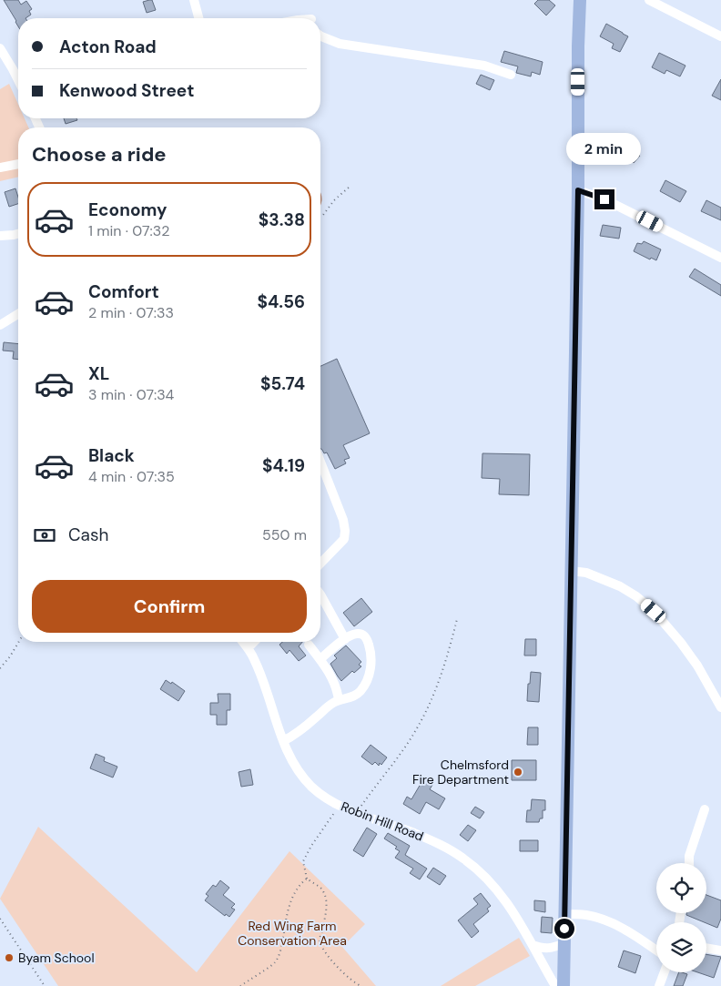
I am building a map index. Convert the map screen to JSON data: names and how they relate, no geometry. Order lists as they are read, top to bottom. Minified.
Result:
{"streets":{"street":["Robin Hill Road"]},"parks":["Red Wing Farm Conservation Area"],"places":["Chelmsford Fire Department","Byam School"],"page":{"banner":["Acton Road","Kenwood Street"],"heading":"Choose a ride","bubble":"2 min","list":[{"name":"Economy","note":"1 min · 07:32","value":"$3.38"},{"name":"Comfort","note":"2 min · 07:33","value":"$4.56"},{"name":"XL","note":"3 min · 07:34","value":"$5.74"},{"name":"Black","note":"4 min · 07:35","value":"$4.19"}],"pay":["Cash","550 m"],"buttons":"Confirm"}}
